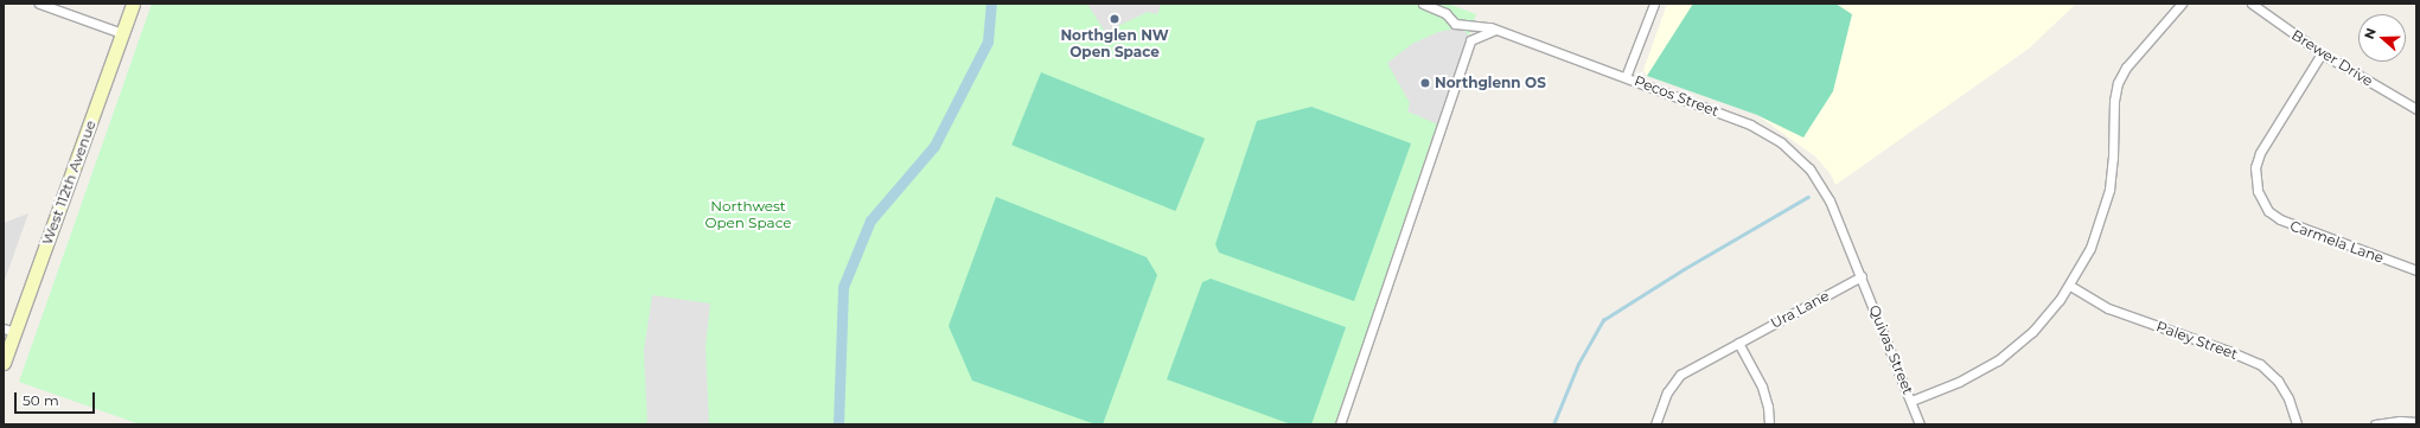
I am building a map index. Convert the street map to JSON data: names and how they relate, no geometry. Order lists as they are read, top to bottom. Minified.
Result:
{"streets":{"main road":["West 112th Avenue"],"street":["Brewer Drive","Pecos Street","Carmela Lane","Ura Lane","Paley Street","Quivas Street"]},"crossings":[["Brewer Drive","Carmela Lane"],["Pecos Street","Ura Lane"],["Pecos Street","Quivas Street"],["Ura Lane","Quivas Street"]],"parks":["Northwest Open Space"],"places":["Northglen NW Open Space","Northglenn OS"],"scale_bar":"50 m","north":"left"}
